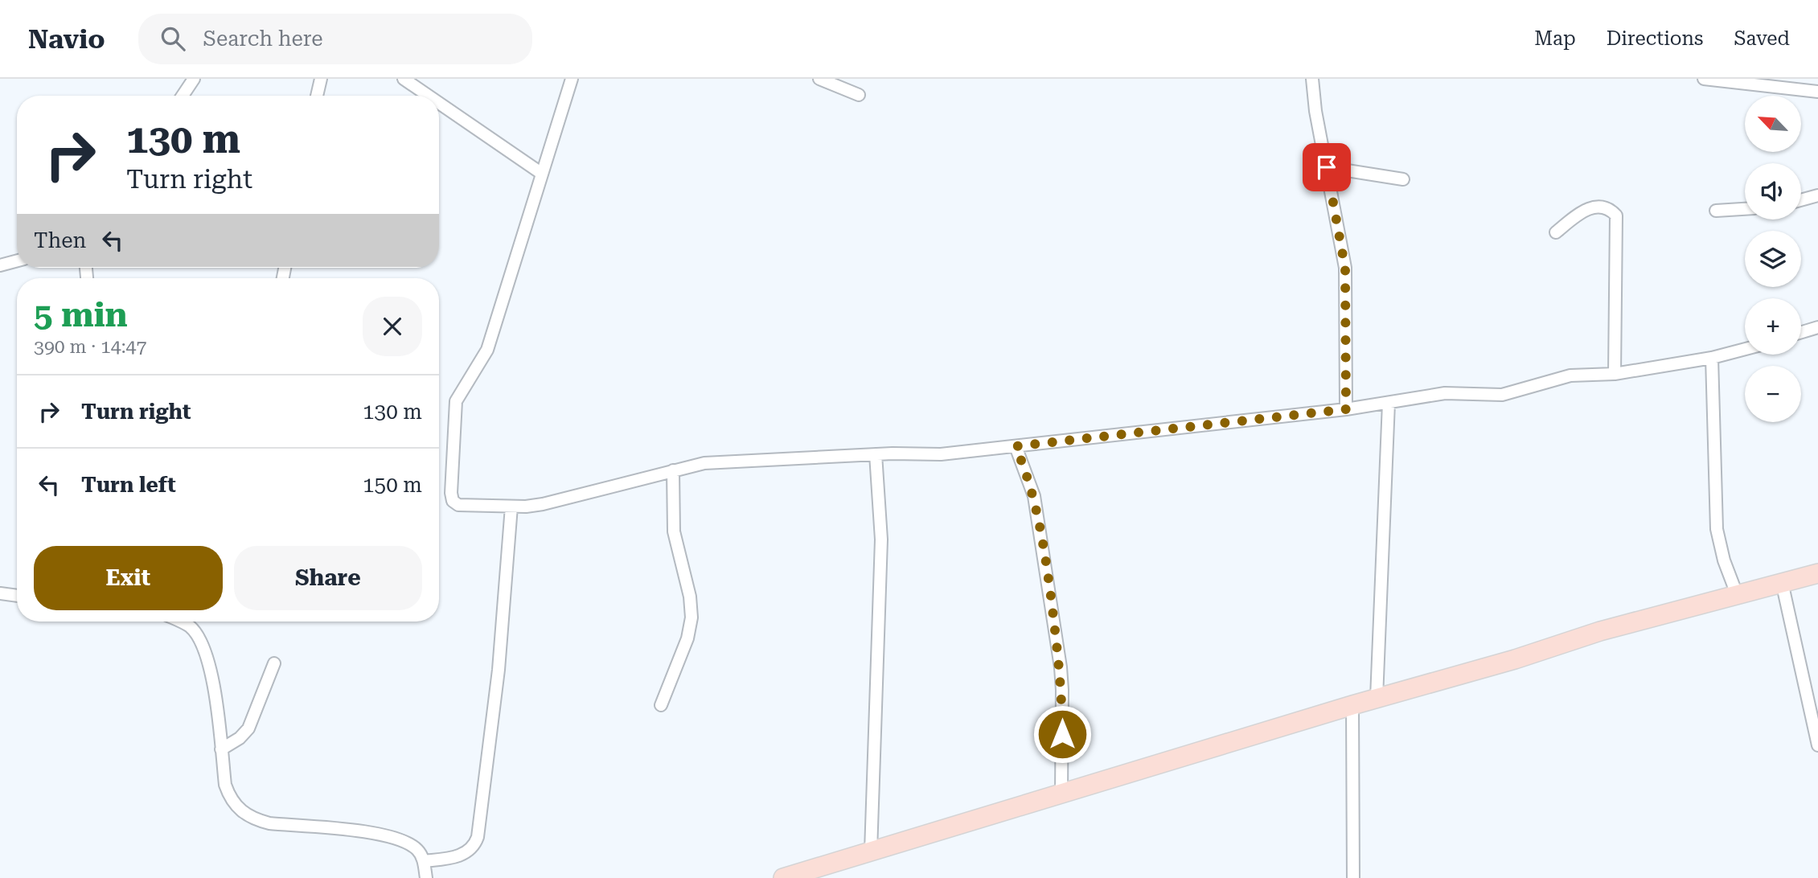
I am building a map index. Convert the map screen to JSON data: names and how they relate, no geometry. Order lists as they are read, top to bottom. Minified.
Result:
{"north":"top left","page":{"header":"Navio","search":"Search here","nav":["Map","Directions","Saved"],"map_buttons":["+","−"],"turn":["130 m","Turn right"],"then":"Then","heading":["5 min","390 m · 14:47"],"list":[{"name":"Turn right","value":"130 m"},{"name":"Turn left","value":"150 m"}],"buttons":["Exit","Share"]}}
